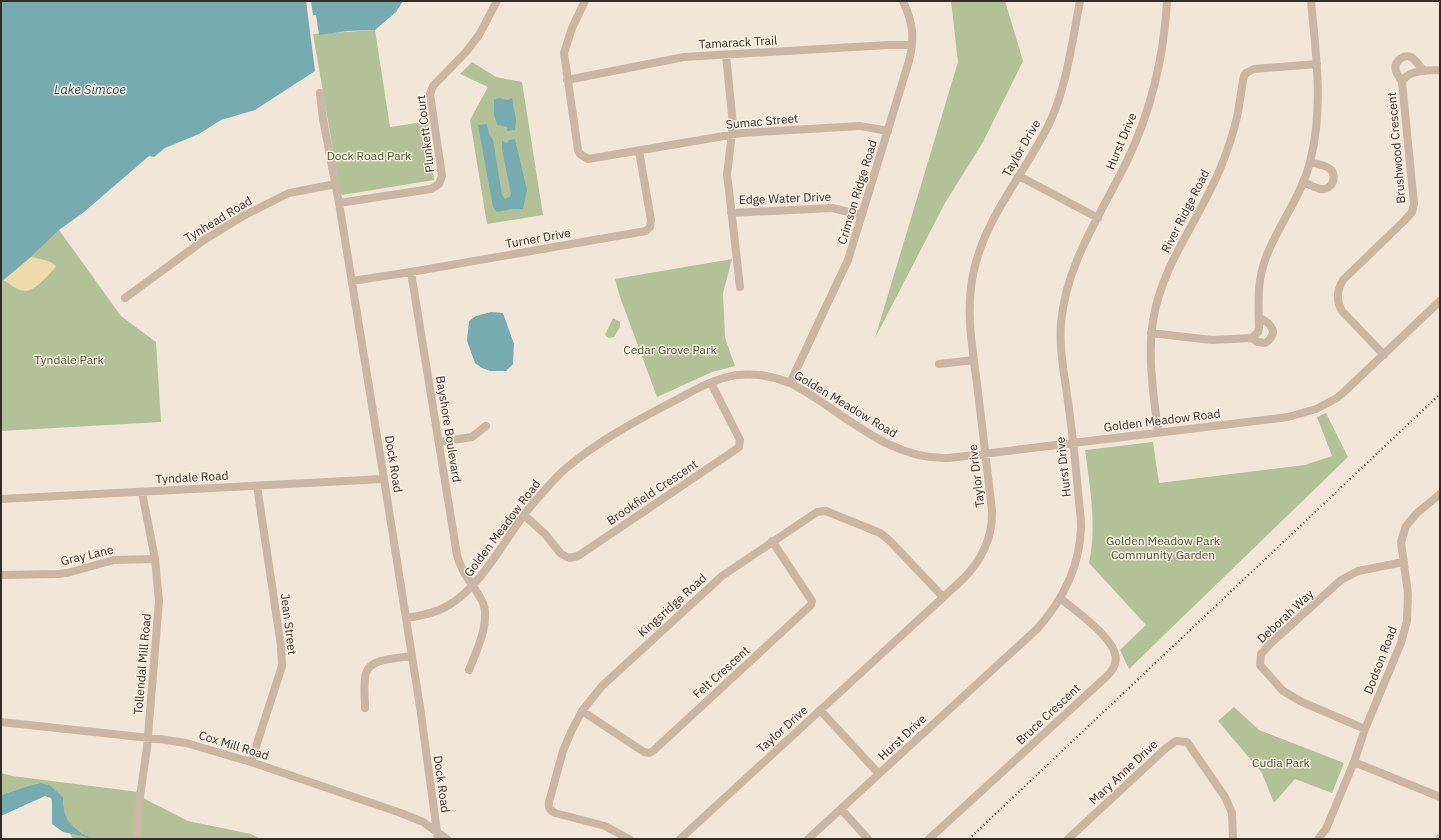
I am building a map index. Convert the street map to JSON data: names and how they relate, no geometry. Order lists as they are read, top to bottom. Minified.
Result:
{"streets":{"street":["Tamarack Trail","Sumac Street","Plunkett Court","Hurst Drive","Taylor Drive","Brushwood Crescent","Crimson Ridge Road","Edge Water Drive","River Ridge Road","Tynhead Road","Turner Drive","Golden Meadow Road","Bayshore Boulevard","Dock Road","Tyndale Road","Brookfield Crescent","Gray Lane","Kingsridge Road","Deborah Way","Jean Street","Dodson Road","Tollendal Mill Road","Felt Crescent","Bruce Crescent","Cox Mill Road","Mary Anne Drive"]},"crossings":[["Tamarack Trail","Sumac Street"],["Tamarack Trail","Crimson Ridge Road"],["Sumac Street","Crimson Ridge Road"],["Sumac Street","Turner Drive"],["Plunkett Court","Dock Road"],["Hurst Drive","Golden Meadow Road"],["Hurst Drive","Bruce Crescent"],["Taylor Drive","Golden Meadow Road"],["Taylor Drive","Kingsridge Road"],["Brushwood Crescent","Golden Meadow Road"],["Crimson Ridge Road","Edge Water Drive"],["Crimson Ridge Road","Golden Meadow Road"],["River Ridge Road","Golden Meadow Road"],["Tynhead Road","Dock Road"],["Turner Drive","Bayshore Boulevard"],["Turner Drive","Dock Road"],["Golden Meadow Road","Bayshore Boulevard"],["Golden Meadow Road","Dock Road"],["Golden Meadow Road","Brookfield Crescent"],["Dock Road","Tyndale Road"],["Dock Road","Cox Mill Road"],["Tyndale Road","Jean Street"],["Tyndale Road","Tollendal Mill Road"],["Gray Lane","Tollendal Mill Road"],["Kingsridge Road","Felt Crescent"],["Deborah Way","Dodson Road"],["Jean Street","Cox Mill Road"],["Tollendal Mill Road","Cox Mill Road"]],"water":["Lake Simcoe"],"parks":["Dock Road Park","Cedar Grove Park","Tyndale Park","Golden Meadow Park Community Garden","Cudia Park"]}
